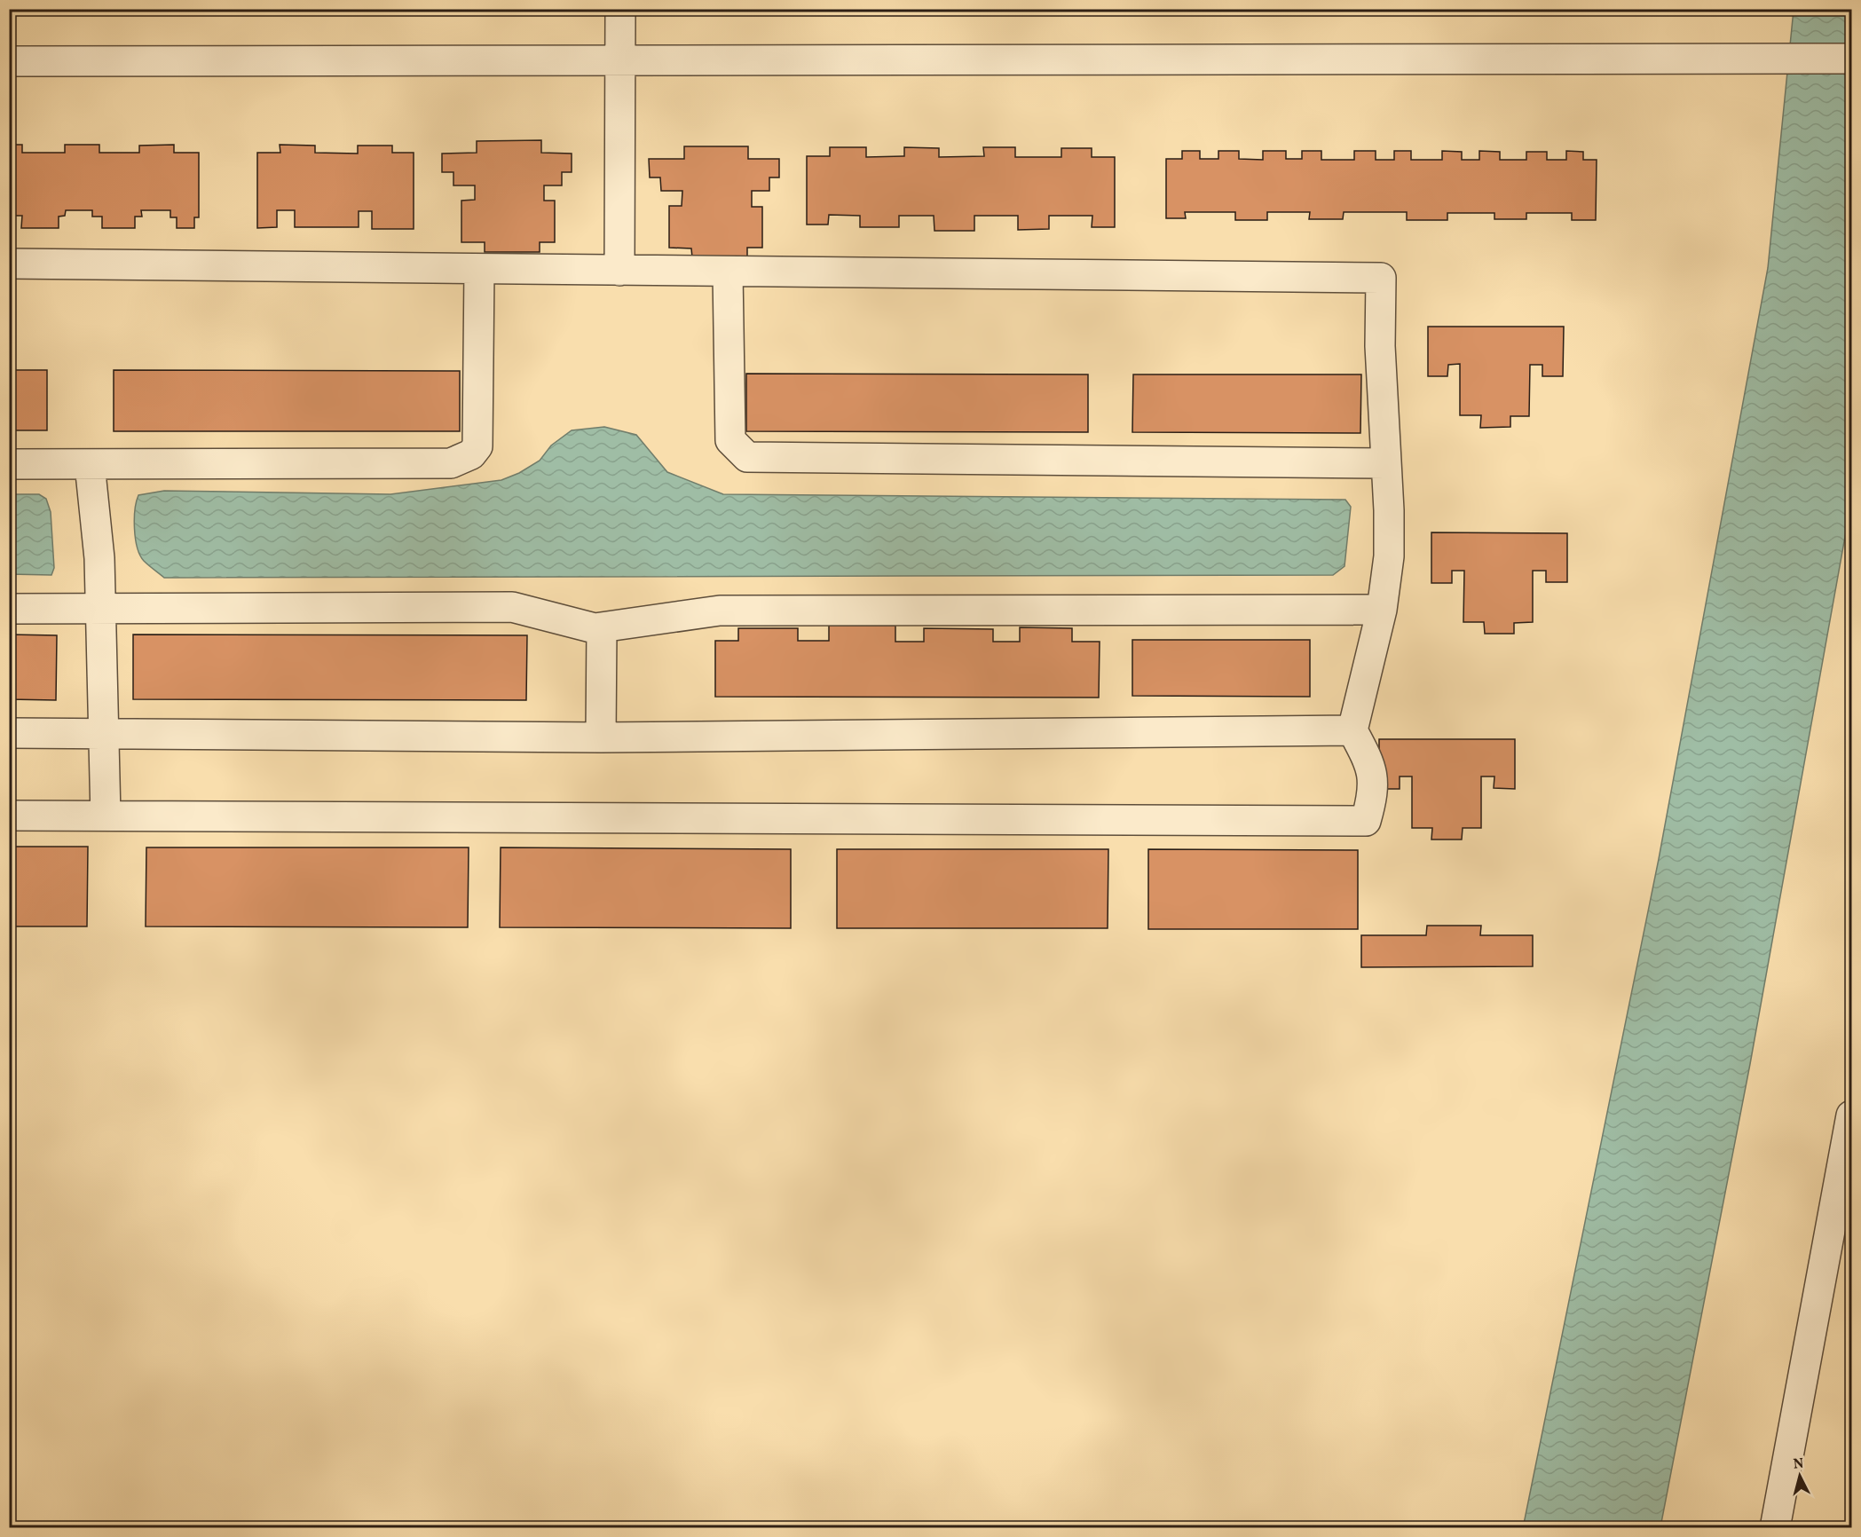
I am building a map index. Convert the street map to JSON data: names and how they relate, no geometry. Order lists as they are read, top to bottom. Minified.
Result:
{"north":"top"}
